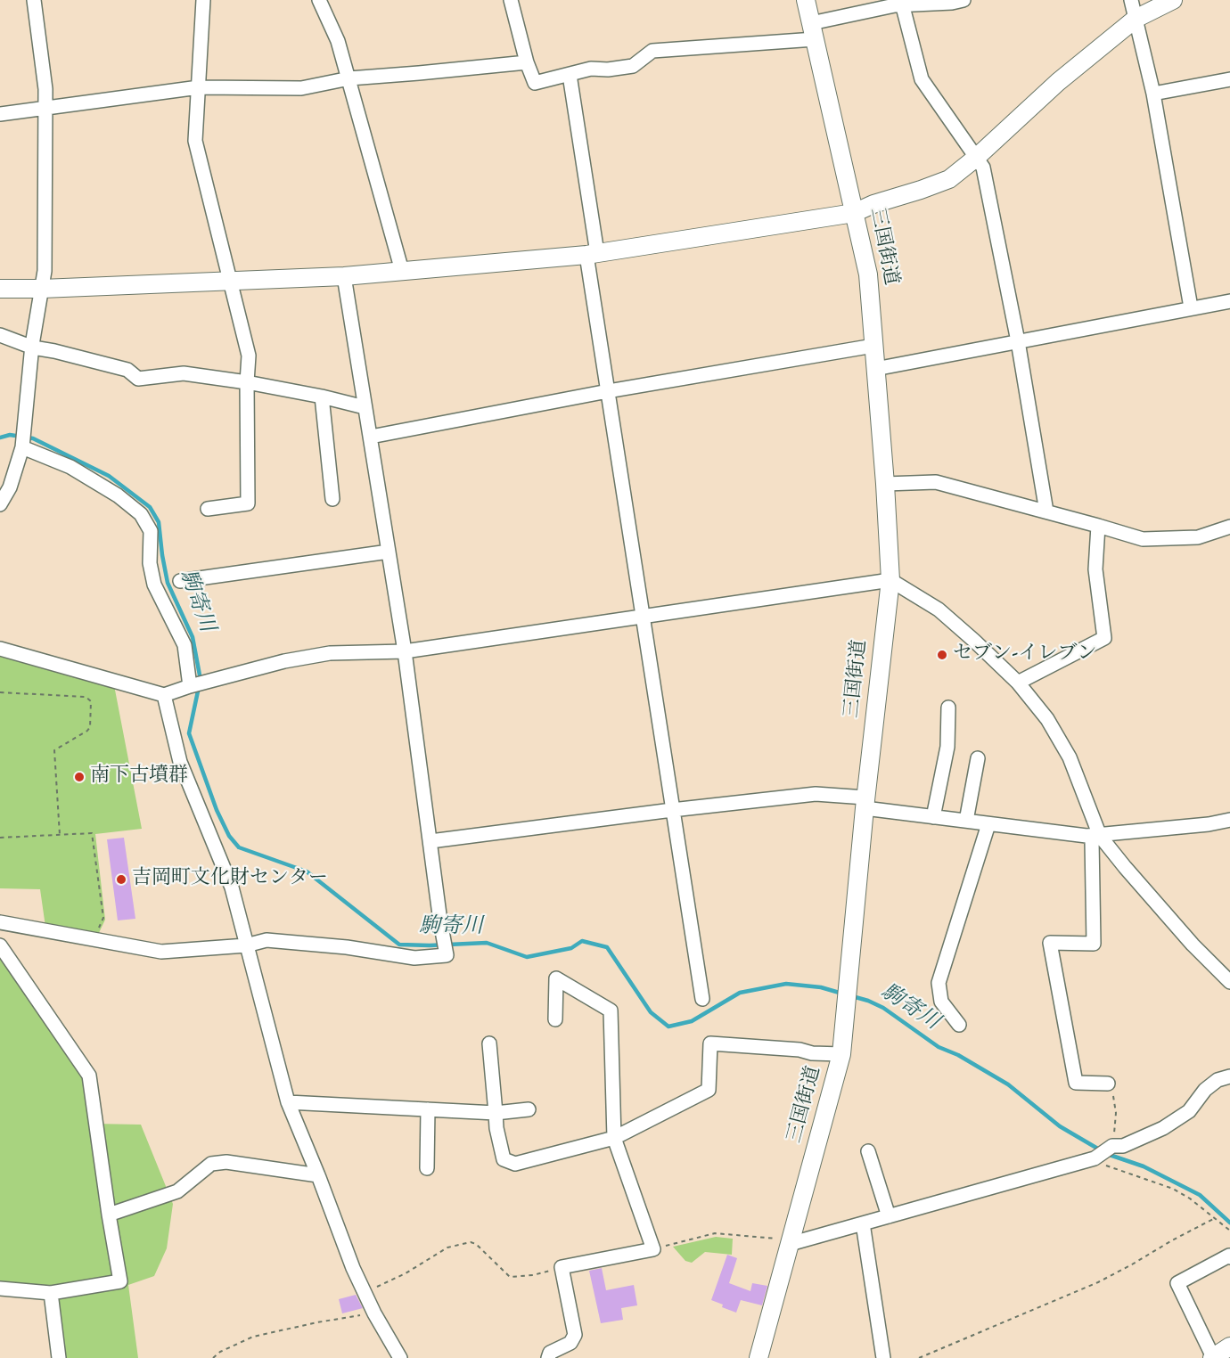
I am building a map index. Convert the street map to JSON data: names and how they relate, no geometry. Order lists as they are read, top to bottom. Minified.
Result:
{"streets":{"street":["三国街道"]},"water":["駒寄川"],"places":["セブン-イレブン","南下古墳群","吉岡町文化財センター"]}
